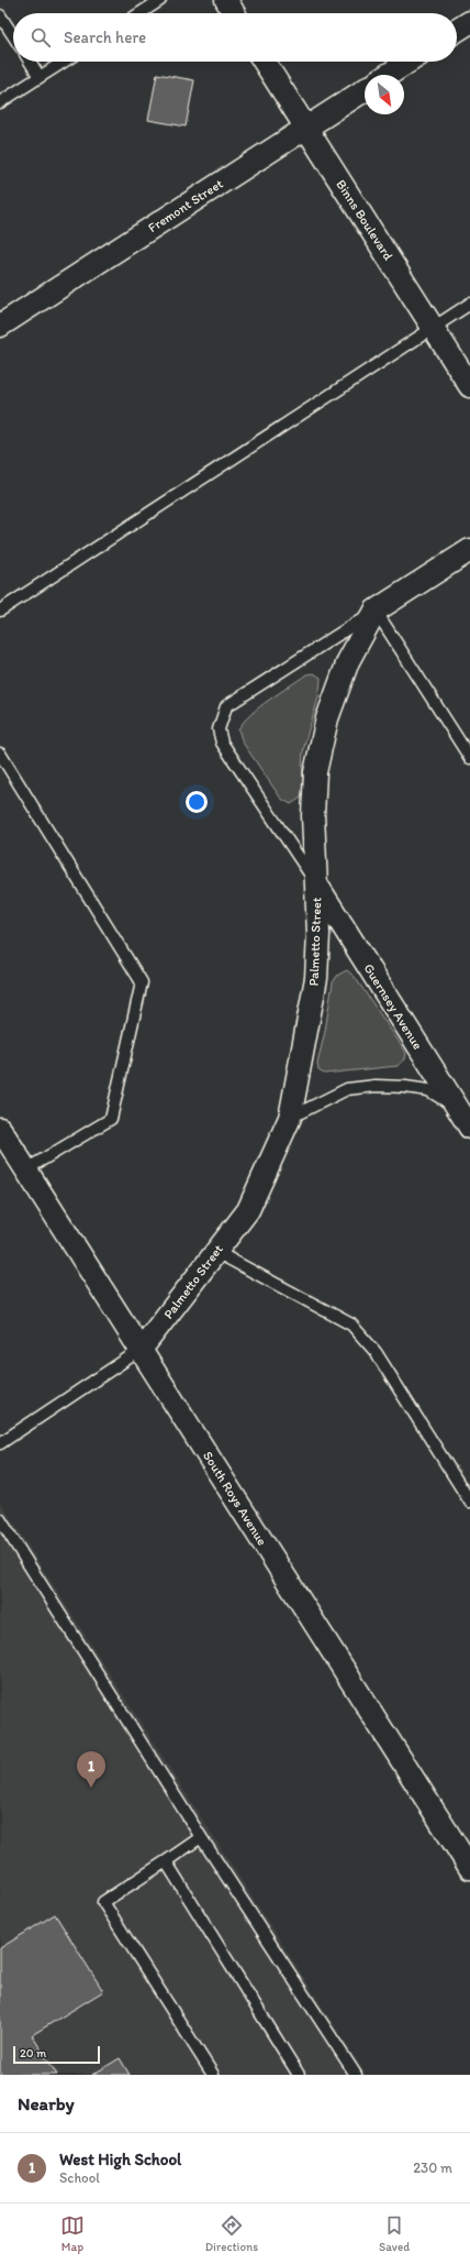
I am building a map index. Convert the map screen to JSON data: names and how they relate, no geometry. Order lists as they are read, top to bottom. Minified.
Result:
{"streets":{"street":["Fremont Street","Binns Boulevard","Palmetto Street","Guernsey Avenue","South Roys Avenue"]},"crossings":[["Fremont Street","Binns Boulevard"],["Palmetto Street","Guernsey Avenue"],["Palmetto Street","South Roys Avenue"]],"scale_bar":"20 m","north":"bottom right","page":{"search":"Search here","pins":"1","scale":"20 m","heading":"Nearby","list":[{"mark":"1","name":"West High School","note":"School","value":"230 m"}],"nav":["Map","Directions","Saved"]}}
